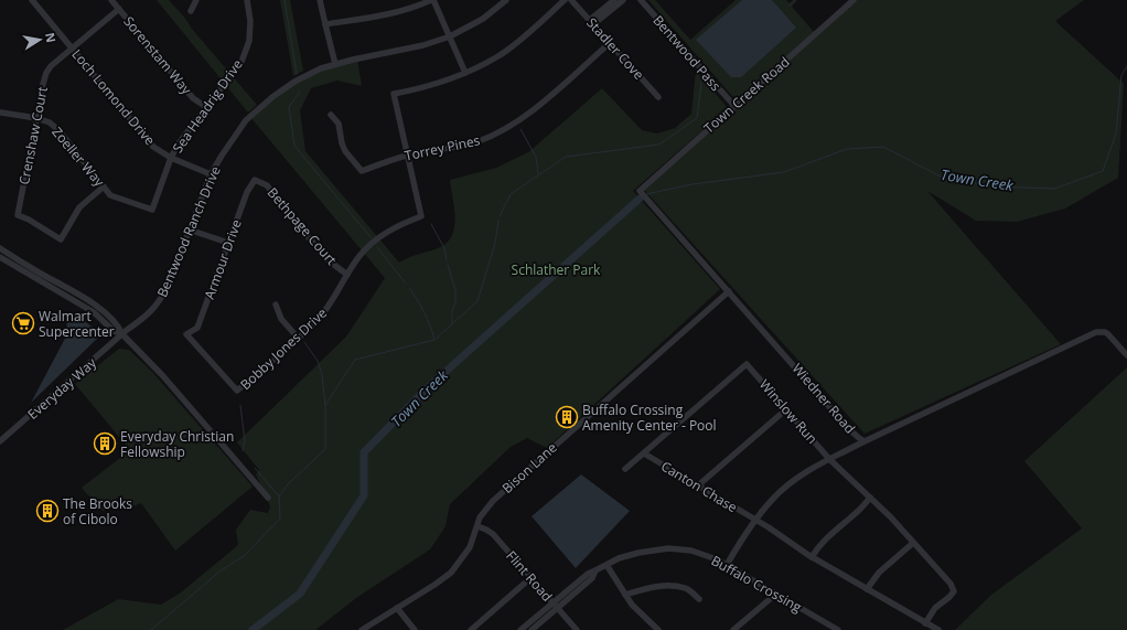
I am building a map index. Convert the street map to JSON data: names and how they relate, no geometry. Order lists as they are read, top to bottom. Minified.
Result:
{"streets":{"street":["Stadler Cove","Bentwood Pass","Sorenstam Way","Town Creek Road","Loch Lomond Drive","Sea Headrig Drive","Crenshaw Court","Torrey Pines","Zoeller Way","Bethpage Court","Bentwood Ranch Drive","Armour Drive","Bobby Jones Drive","Everyday Way","Wiedner Road","Winslow Run","Bison Lane","Canton Chase","Flint Road","Buffalo Crossing"]},"crossings":[["Stadler Cove","Torrey Pines"],["Bentwood Pass","Town Creek Road"],["Sorenstam Way","Sea Headrig Drive"],["Sorenstam Way","Crenshaw Court"],["Town Creek Road","Wiedner Road"],["Loch Lomond Drive","Sea Headrig Drive"],["Loch Lomond Drive","Crenshaw Court"],["Loch Lomond Drive","Bentwood Ranch Drive"],["Sea Headrig Drive","Zoeller Way"],["Crenshaw Court","Zoeller Way"],["Torrey Pines","Bobby Jones Drive"],["Bethpage Court","Armour Drive"],["Bethpage Court","Bobby Jones Drive"],["Bentwood Ranch Drive","Everyday Way"],["Armour Drive","Bobby Jones Drive"],["Wiedner Road","Bison Lane"],["Winslow Run","Canton Chase"],["Bison Lane","Flint Road"],["Flint Road","Buffalo Crossing"]],"water":["Town Creek"],"parks":["Schlather Park"],"places":{"supermarket":["Walmart Supercenter"],"building":["Buffalo Crossing Amenity Center - Pool","Everyday Christian Fellowship","The Brooks of Cibolo"]},"north":"right"}
